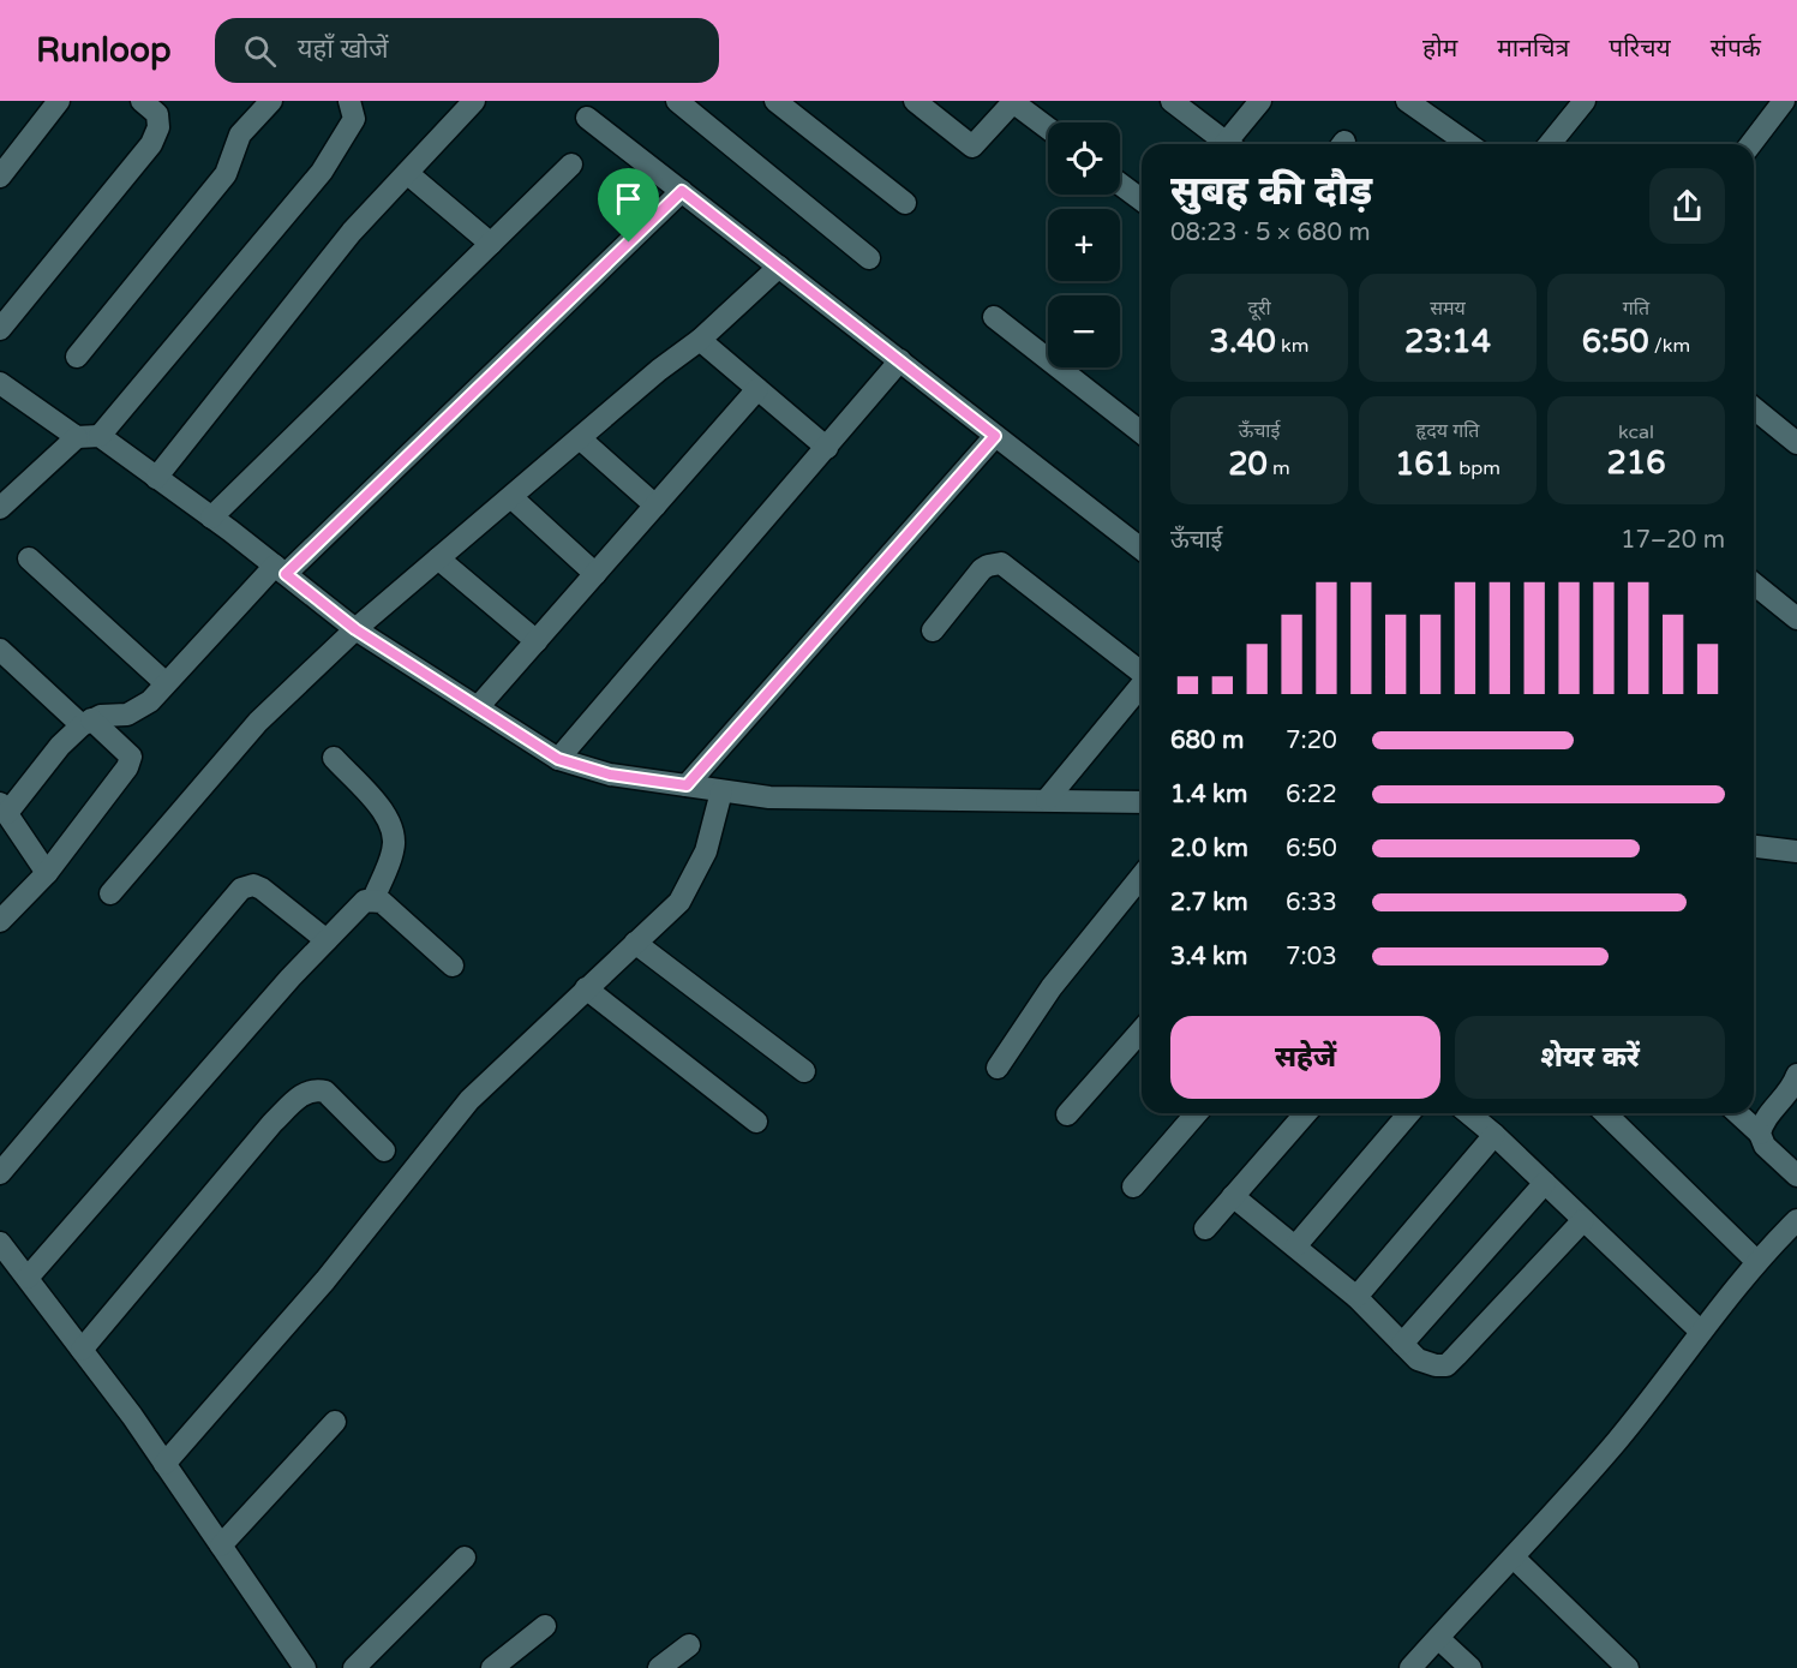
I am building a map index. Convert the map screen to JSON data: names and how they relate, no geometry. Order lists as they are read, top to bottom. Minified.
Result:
{"page":{"header":"Runloop","search":"यहाँ खोजें","nav":["होम","मानचित्र","परिचय","संपर्क"],"map_buttons":["+","−"],"heading":["सुबह की दौड़","08:23 · 5 × 680 m"],"stats":[["दूरी","3.40 km"],["समय","23:14"],["गति","6:50 /km"],["ऊँचाई","20 m"],["हृदय गति","161 bpm"],["kcal","216"]],"chart":["ऊँचाई","17–20 m"],"list":[{"name":"680 m","note":"7:20"},{"name":"1.4 km","note":"6:22"},{"name":"2.0 km","note":"6:50"},{"name":"2.7 km","note":"6:33"},{"name":"3.4 km","note":"7:03"}],"buttons":["सहेजें","शेयर करें"]}}
